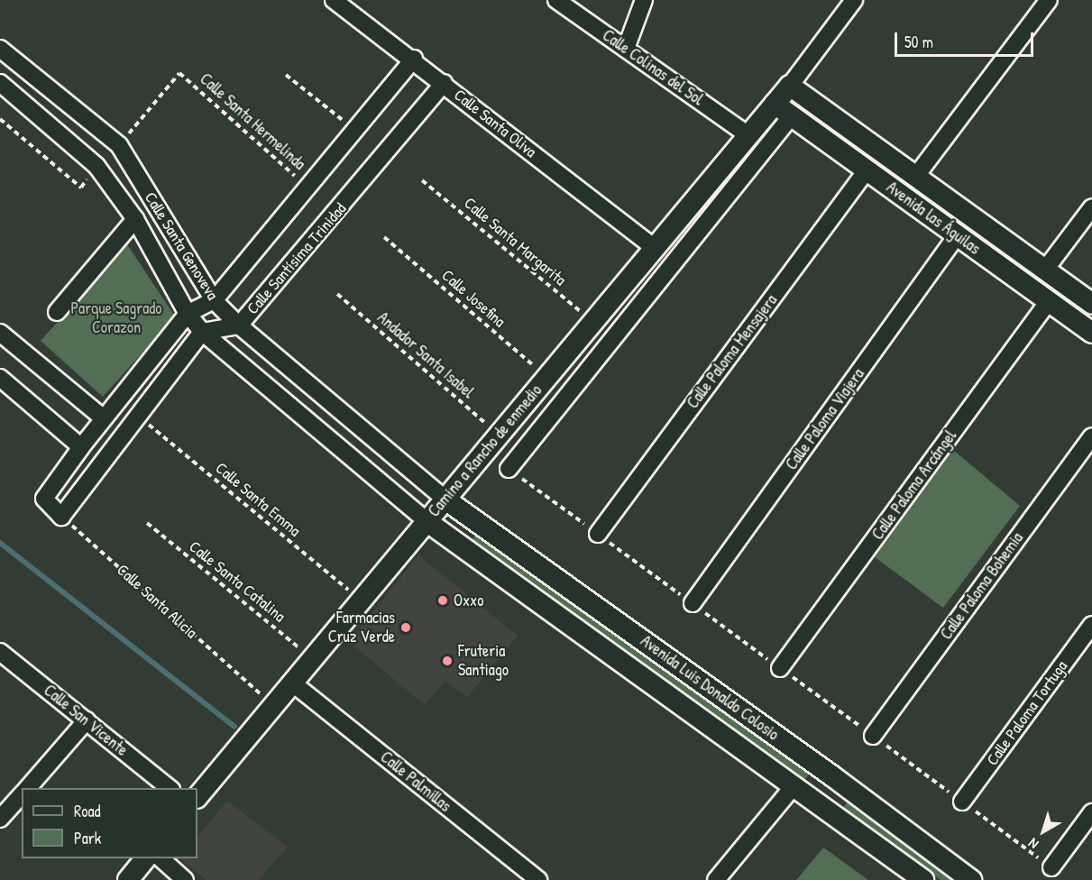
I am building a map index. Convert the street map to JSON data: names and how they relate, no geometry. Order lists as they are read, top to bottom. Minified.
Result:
{"streets":{"street":["Calle Colinas del Sol","Calle Santa Oliva","Avenida las Águilas","Calle Santa Genoveva","Calle Santísima Trinidad","Calle Paloma Mensajera","Calle Paloma Viajera","Camino a Rancho de enmedio","Calle Paloma Arcángel","Calle Paloma Bohemia","Avenida Luis Donaldo Colosio","Calle Paloma Tortuga","Calle San Vicente","Calle Palmillas"],"path":["Calle Santa Hermelinda","Calle Santa Margarita","Calle Josefina","Andador Santa Isabel","Calle Santa Emma","Calle Santa Catalina","Calle Santa Alicia"]},"crossings":[["Calle Colinas del Sol","Camino a Rancho de enmedio"],["Calle Santa Hermelinda","Calle Santa Genoveva"],["Calle Santa Oliva","Calle Santísima Trinidad"],["Calle Santa Oliva","Camino a Rancho de enmedio"],["Avenida las Águilas","Calle Paloma Mensajera"],["Avenida las Águilas","Calle Paloma Viajera"],["Avenida las Águilas","Camino a Rancho de enmedio"],["Avenida las Águilas","Calle Paloma Arcángel"],["Calle Santa Margarita","Camino a Rancho de enmedio"],["Calle Santa Genoveva","Calle Santísima Trinidad"],["Calle Santa Genoveva","Camino a Rancho de enmedio"],["Calle Santa Genoveva","Avenida Luis Donaldo Colosio"],["Calle Josefina","Camino a Rancho de enmedio"],["Andador Santa Isabel","Camino a Rancho de enmedio"],["Camino a Rancho de enmedio","Calle Santa Emma"],["Camino a Rancho de enmedio","Calle Santa Catalina"],["Camino a Rancho de enmedio","Calle Santa Alicia"],["Camino a Rancho de enmedio","Avenida Luis Donaldo Colosio"],["Camino a Rancho de enmedio","Calle Palmillas"]],"parks":["Parque Sagrado Corazon"],"places":["Oxxo","Farmacias Cruz Verde","Fruteria Santiago"],"legend":["Road","Park"],"scale_bar":"50 m","north":"bottom left"}
